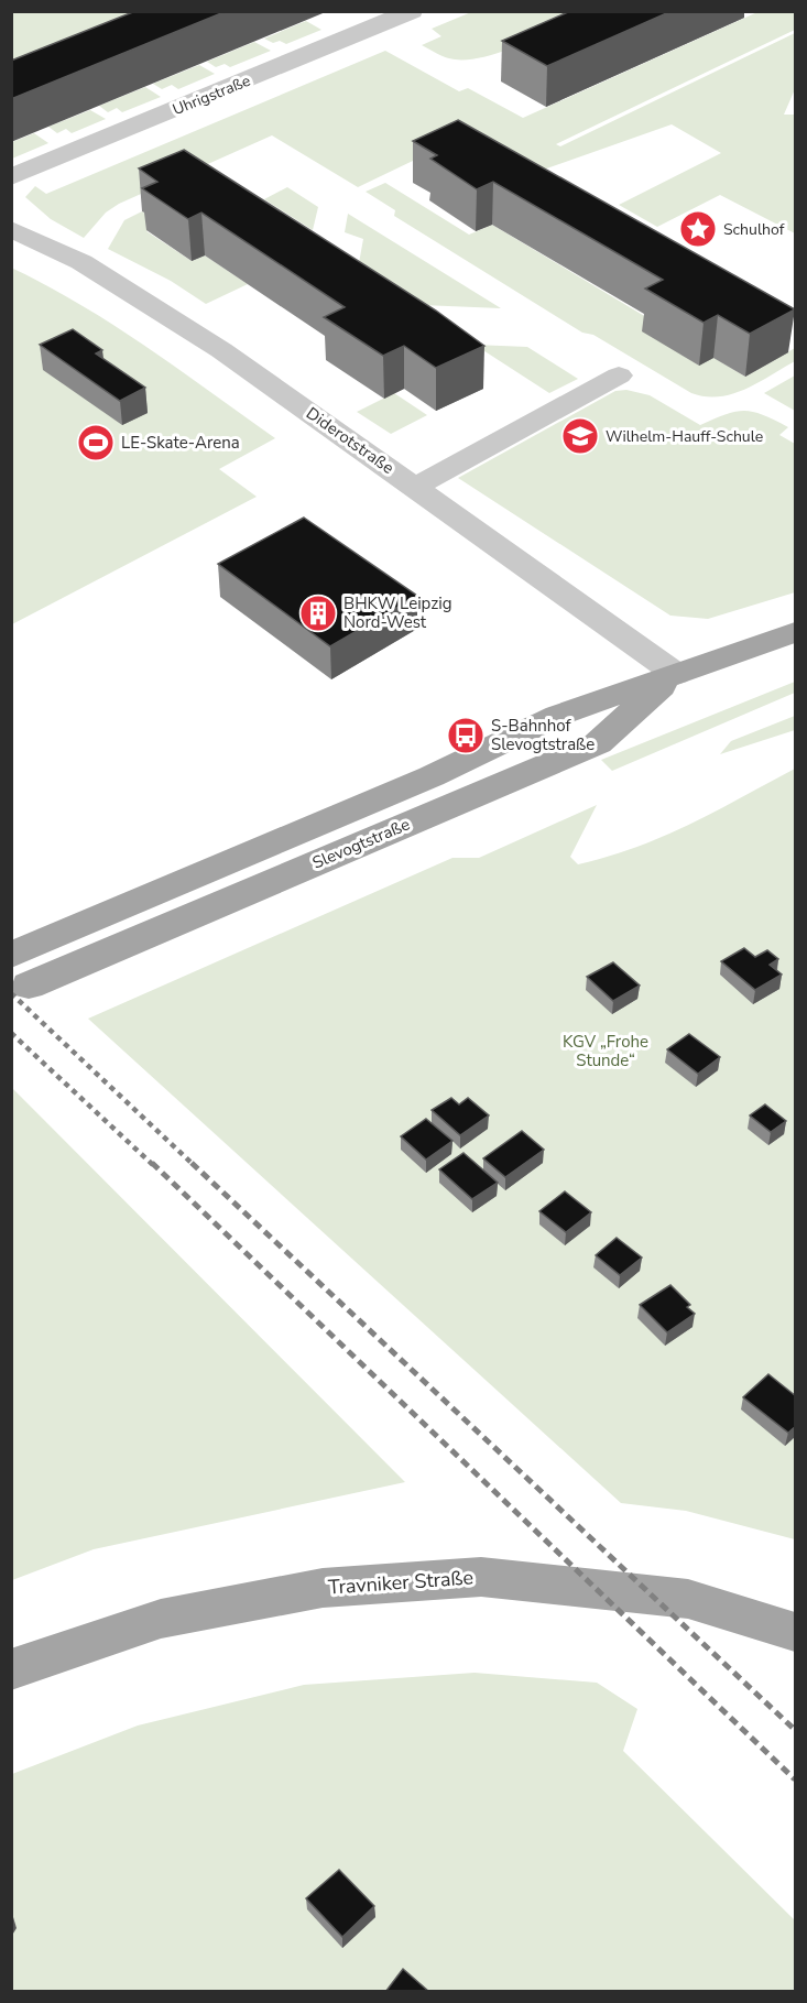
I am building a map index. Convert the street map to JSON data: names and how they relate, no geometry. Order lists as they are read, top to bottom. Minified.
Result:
{"streets":{"main road":["Slevogtstraße","Travniker Straße"],"street":["Uhrigstraße","Diderotstraße"]},"crossings":[["Diderotstraße","Slevogtstraße"]],"parks":["KGV „Frohe Stunde“"],"places":{"place":["Schulhof"],"school or university":["Wilhelm-Hauff-Schule"],"sports":["LE-Skate-Arena"],"building":["BHKW Leipzig Nord-West"],"bus stop":["S-Bahnhof Slevogtstraße"]}}
